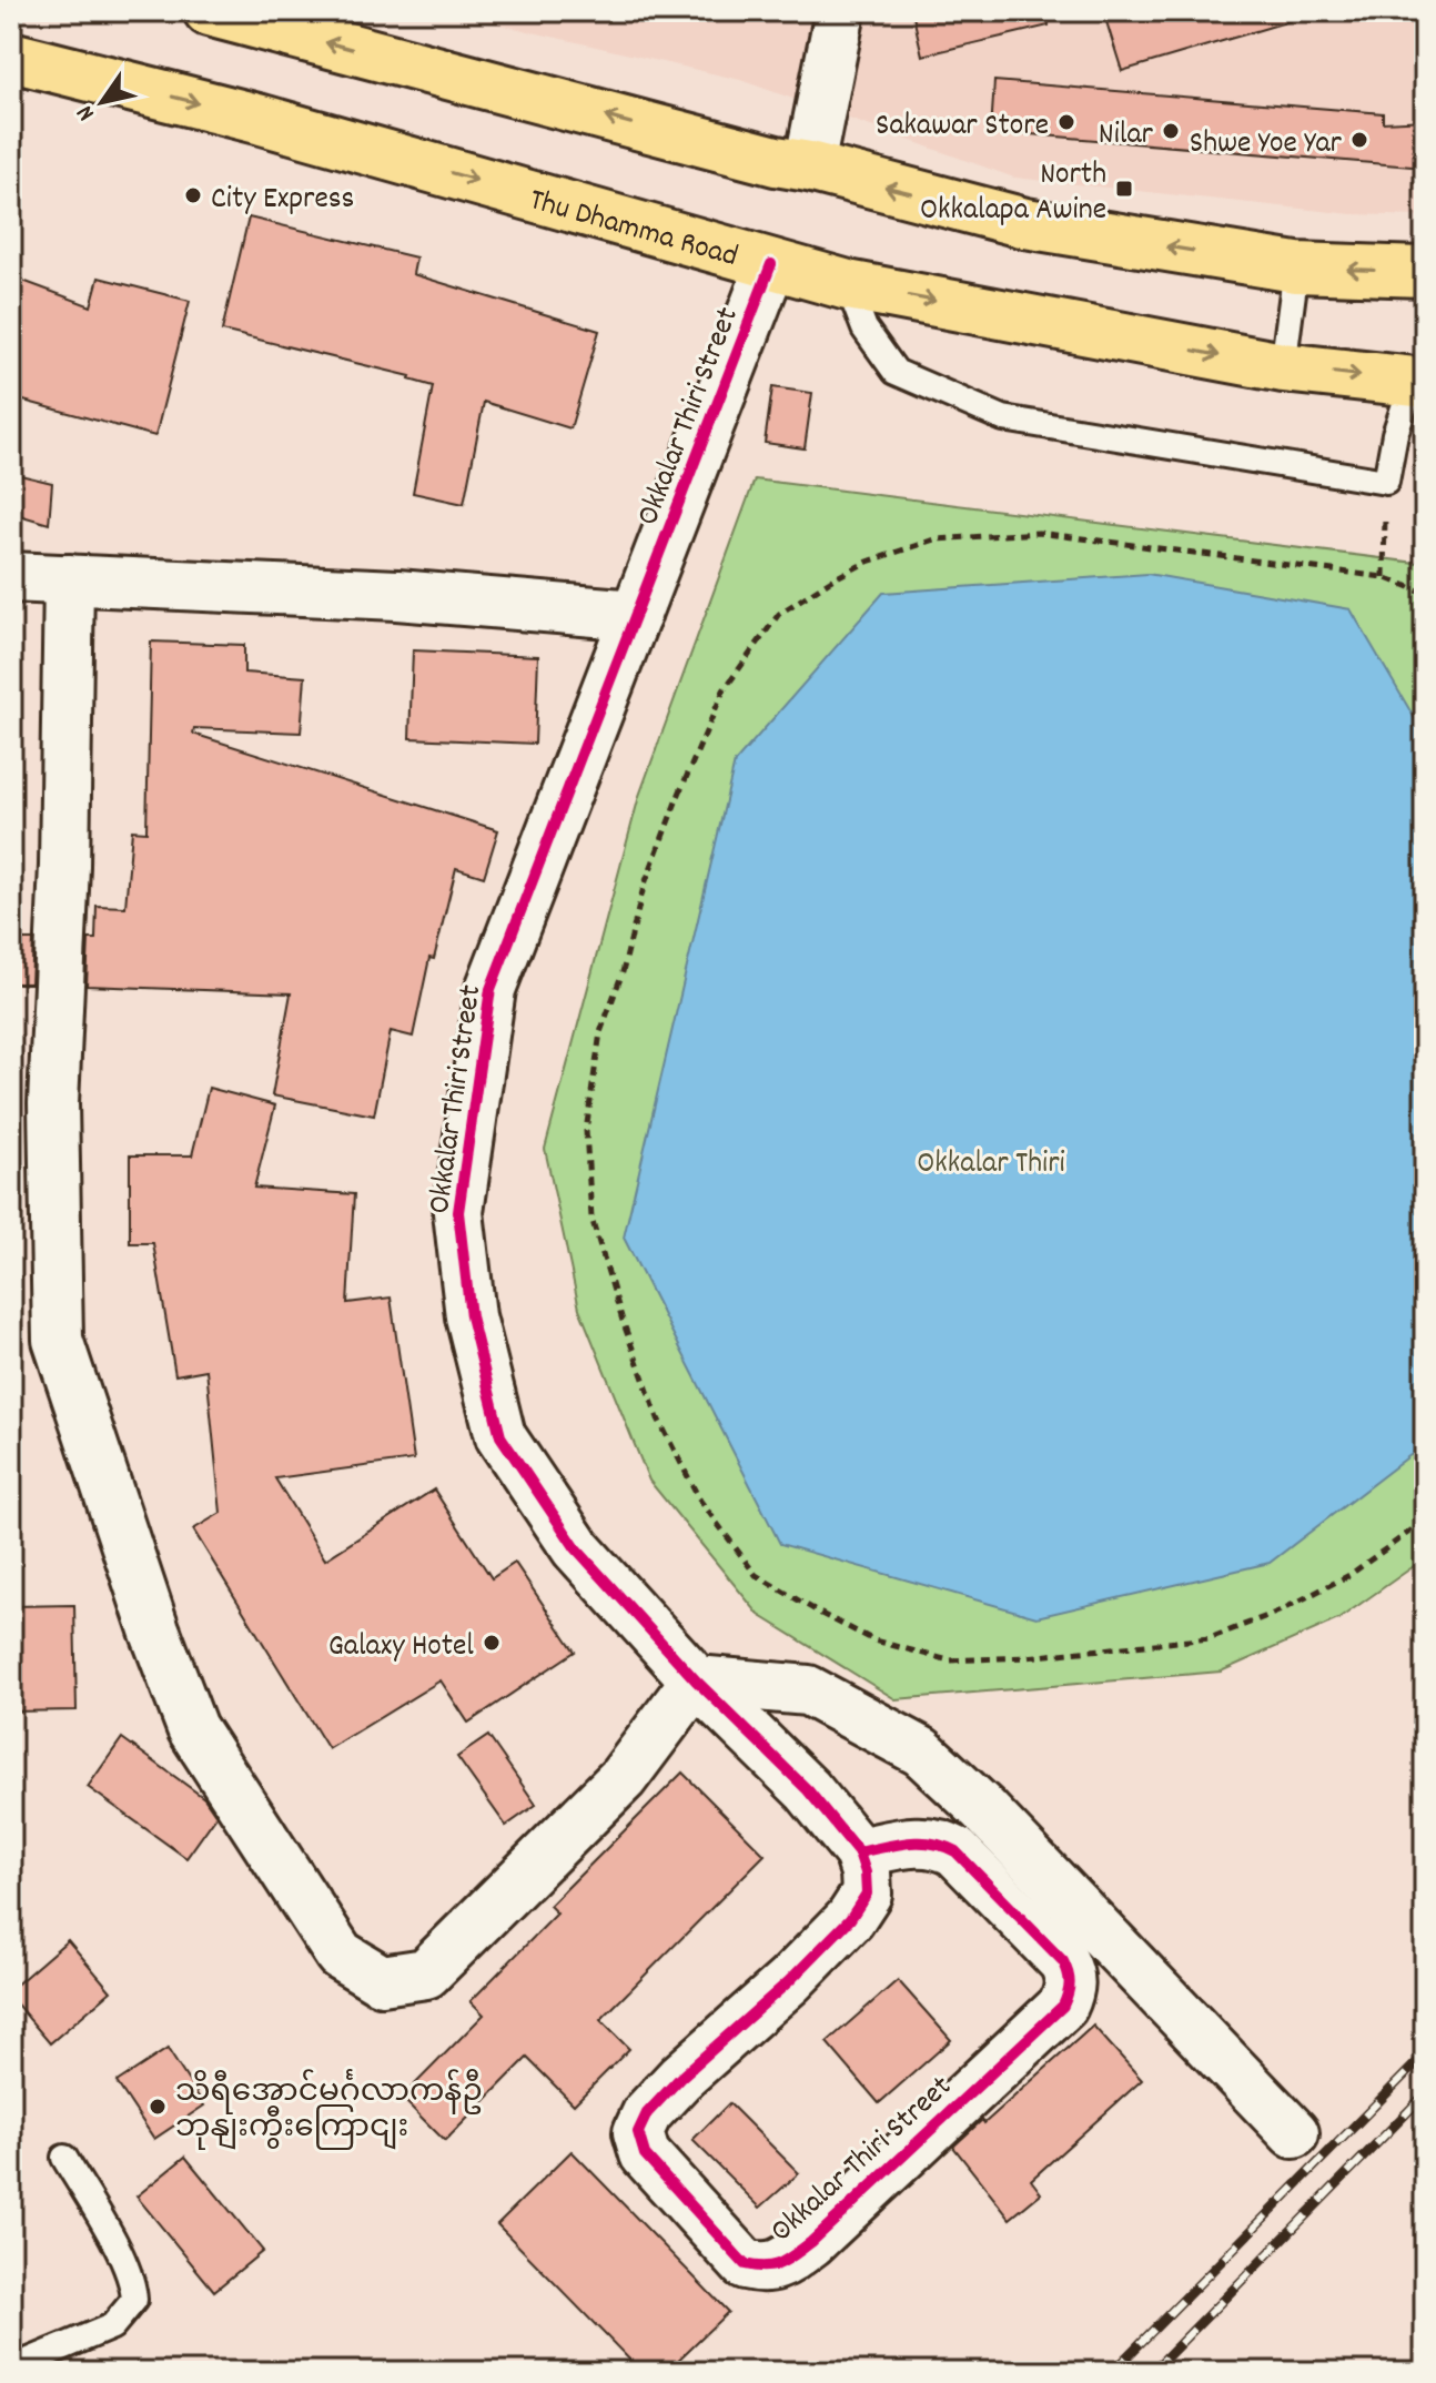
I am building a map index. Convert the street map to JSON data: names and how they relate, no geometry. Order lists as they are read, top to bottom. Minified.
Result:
{"streets":{"main road":["Thu Dhamma Road"],"street":["Okkalar Thiri Street"]},"crossings":[["Thu Dhamma Road","Okkalar Thiri Street"]],"parks":["Okkalar Thiri"],"places":{"other":["Sakawar Store","Nilar","Shwe Yoe Yar","City Express","Galaxy Hotel","သိရီအောင်မင်္ဂလာကန်ဦ ဘုနျးကွီးကြောငျး"],"transit":["North Okkalapa Awine"]},"north":"bottom left"}
